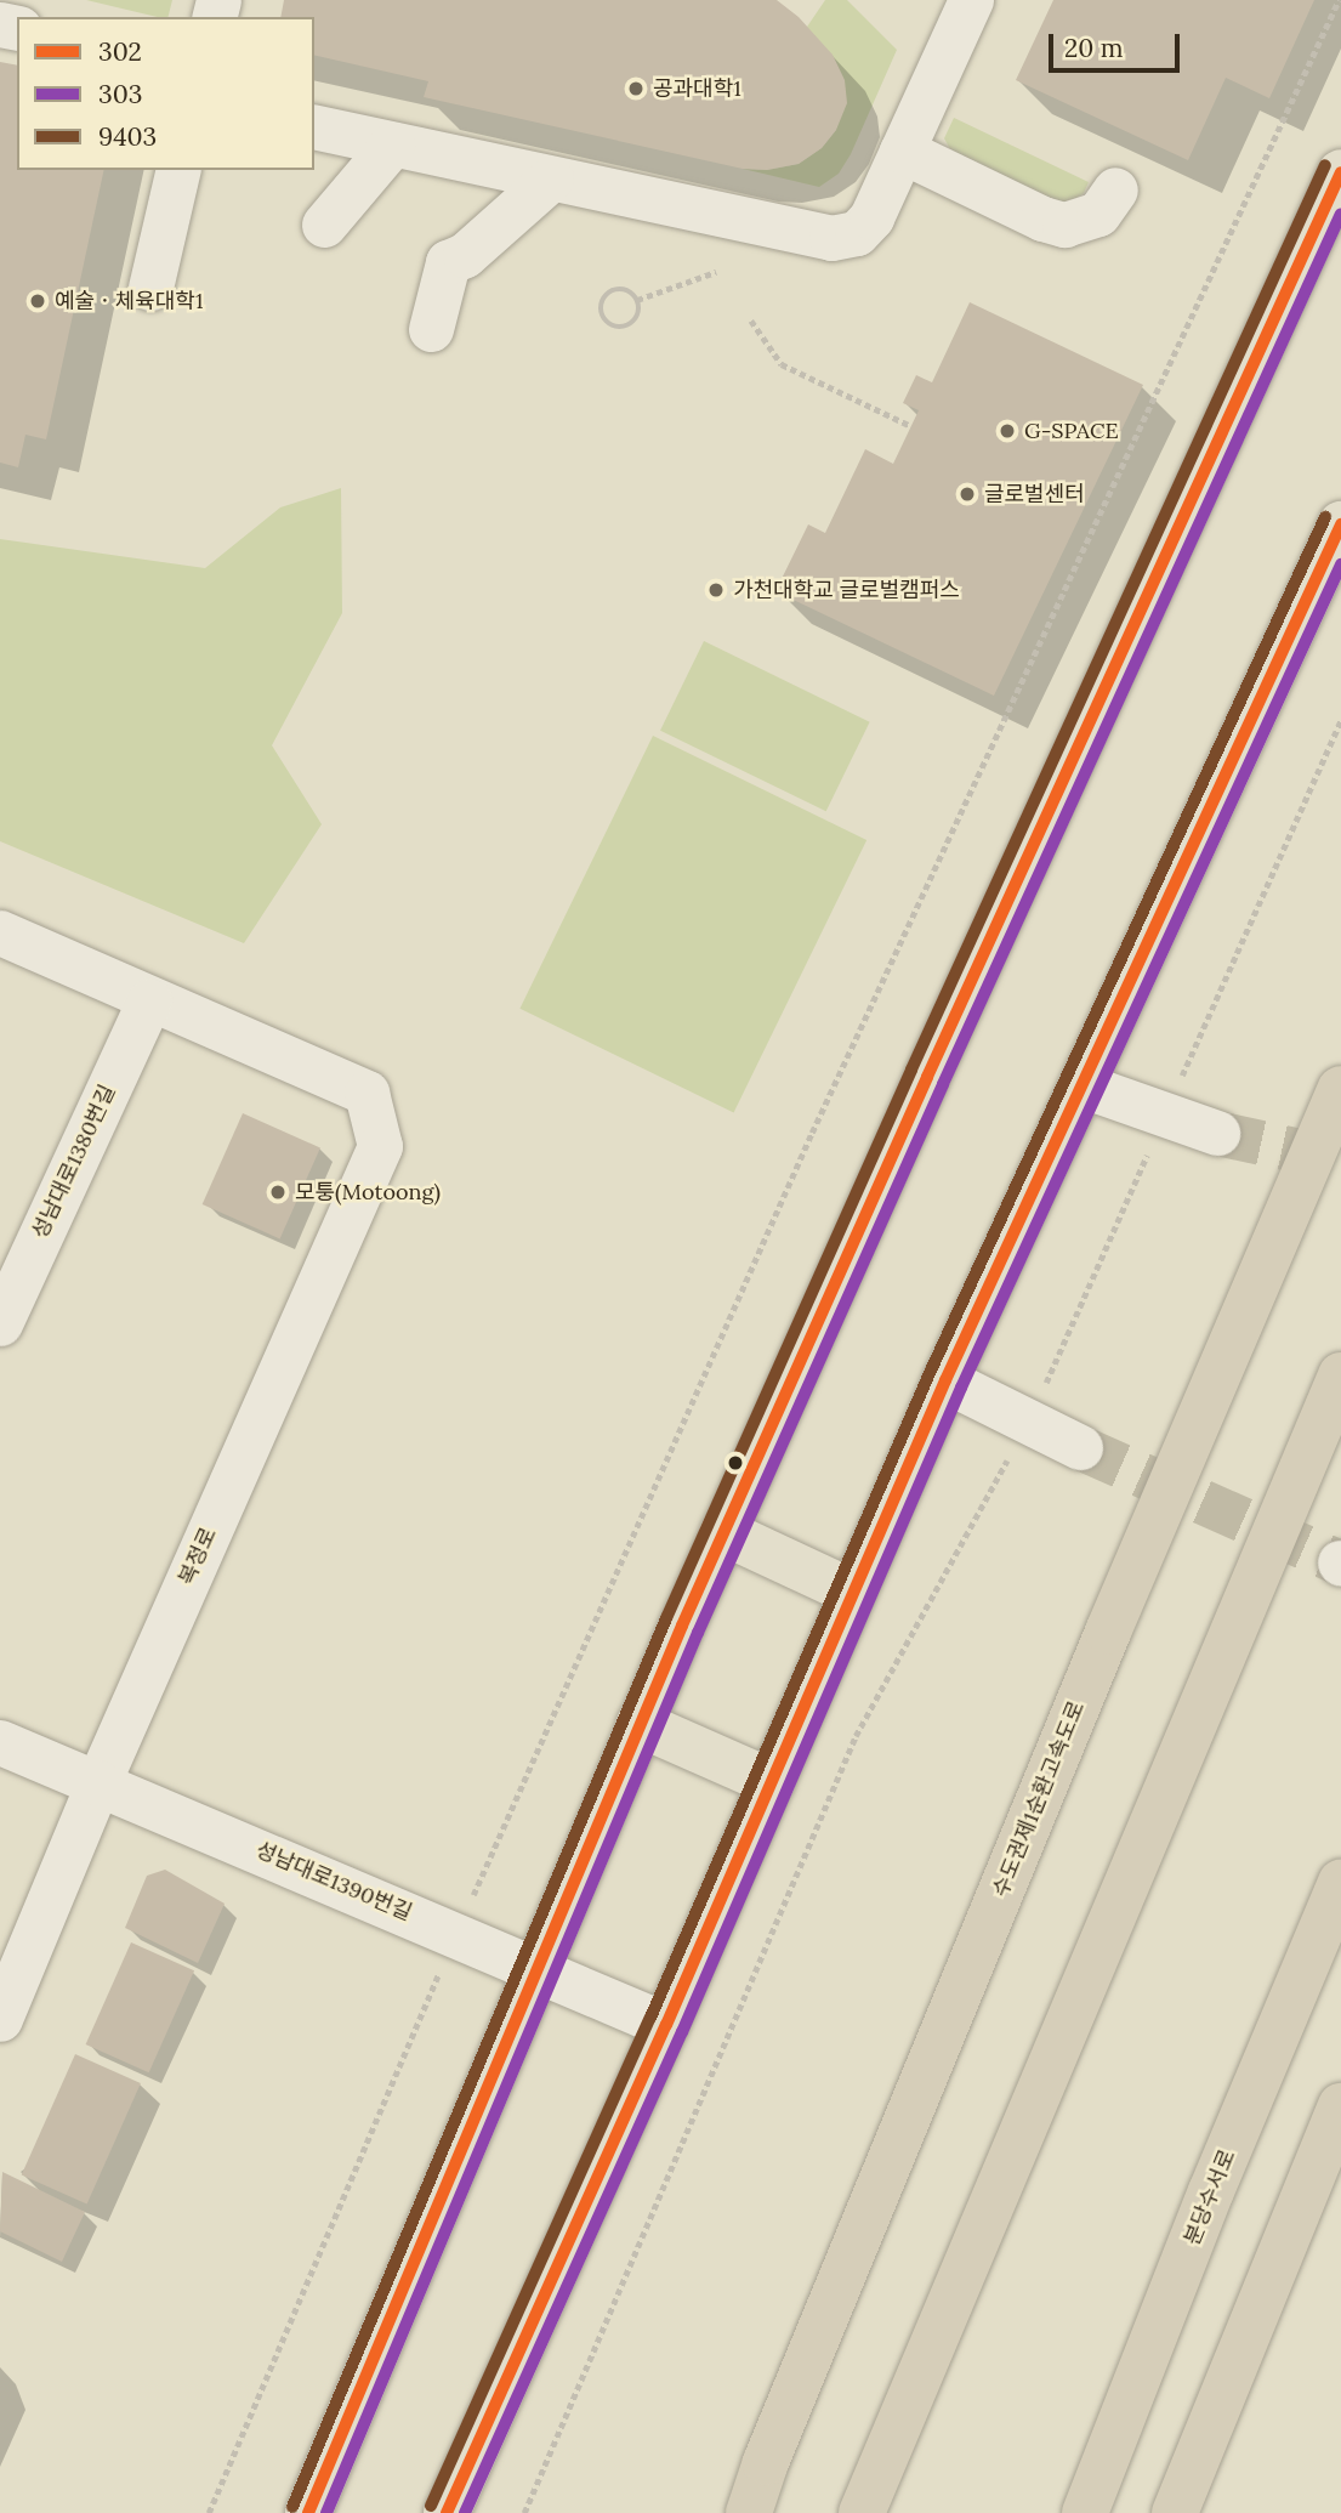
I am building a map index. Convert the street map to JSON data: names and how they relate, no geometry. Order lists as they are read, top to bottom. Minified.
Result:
{"streets":{"highway":["수도권제1순환고속도로","분당수서로"],"street":["성남대로1380번길","복정로","성남대로1390번길"]},"crossings":[["성남대로1380번길","복정로"],["복정로","성남대로1390번길"]],"places":["공과대학1","예술ㆍ체육대학1","G-SPACE","글로벌센터","가천대학교 글로벌캠퍼스","모퉁(Motoong)"],"lines":["transit line 9403","transit line 302","transit line 303"],"legend":["302","303","9403"],"scale_bar":"20 m"}
